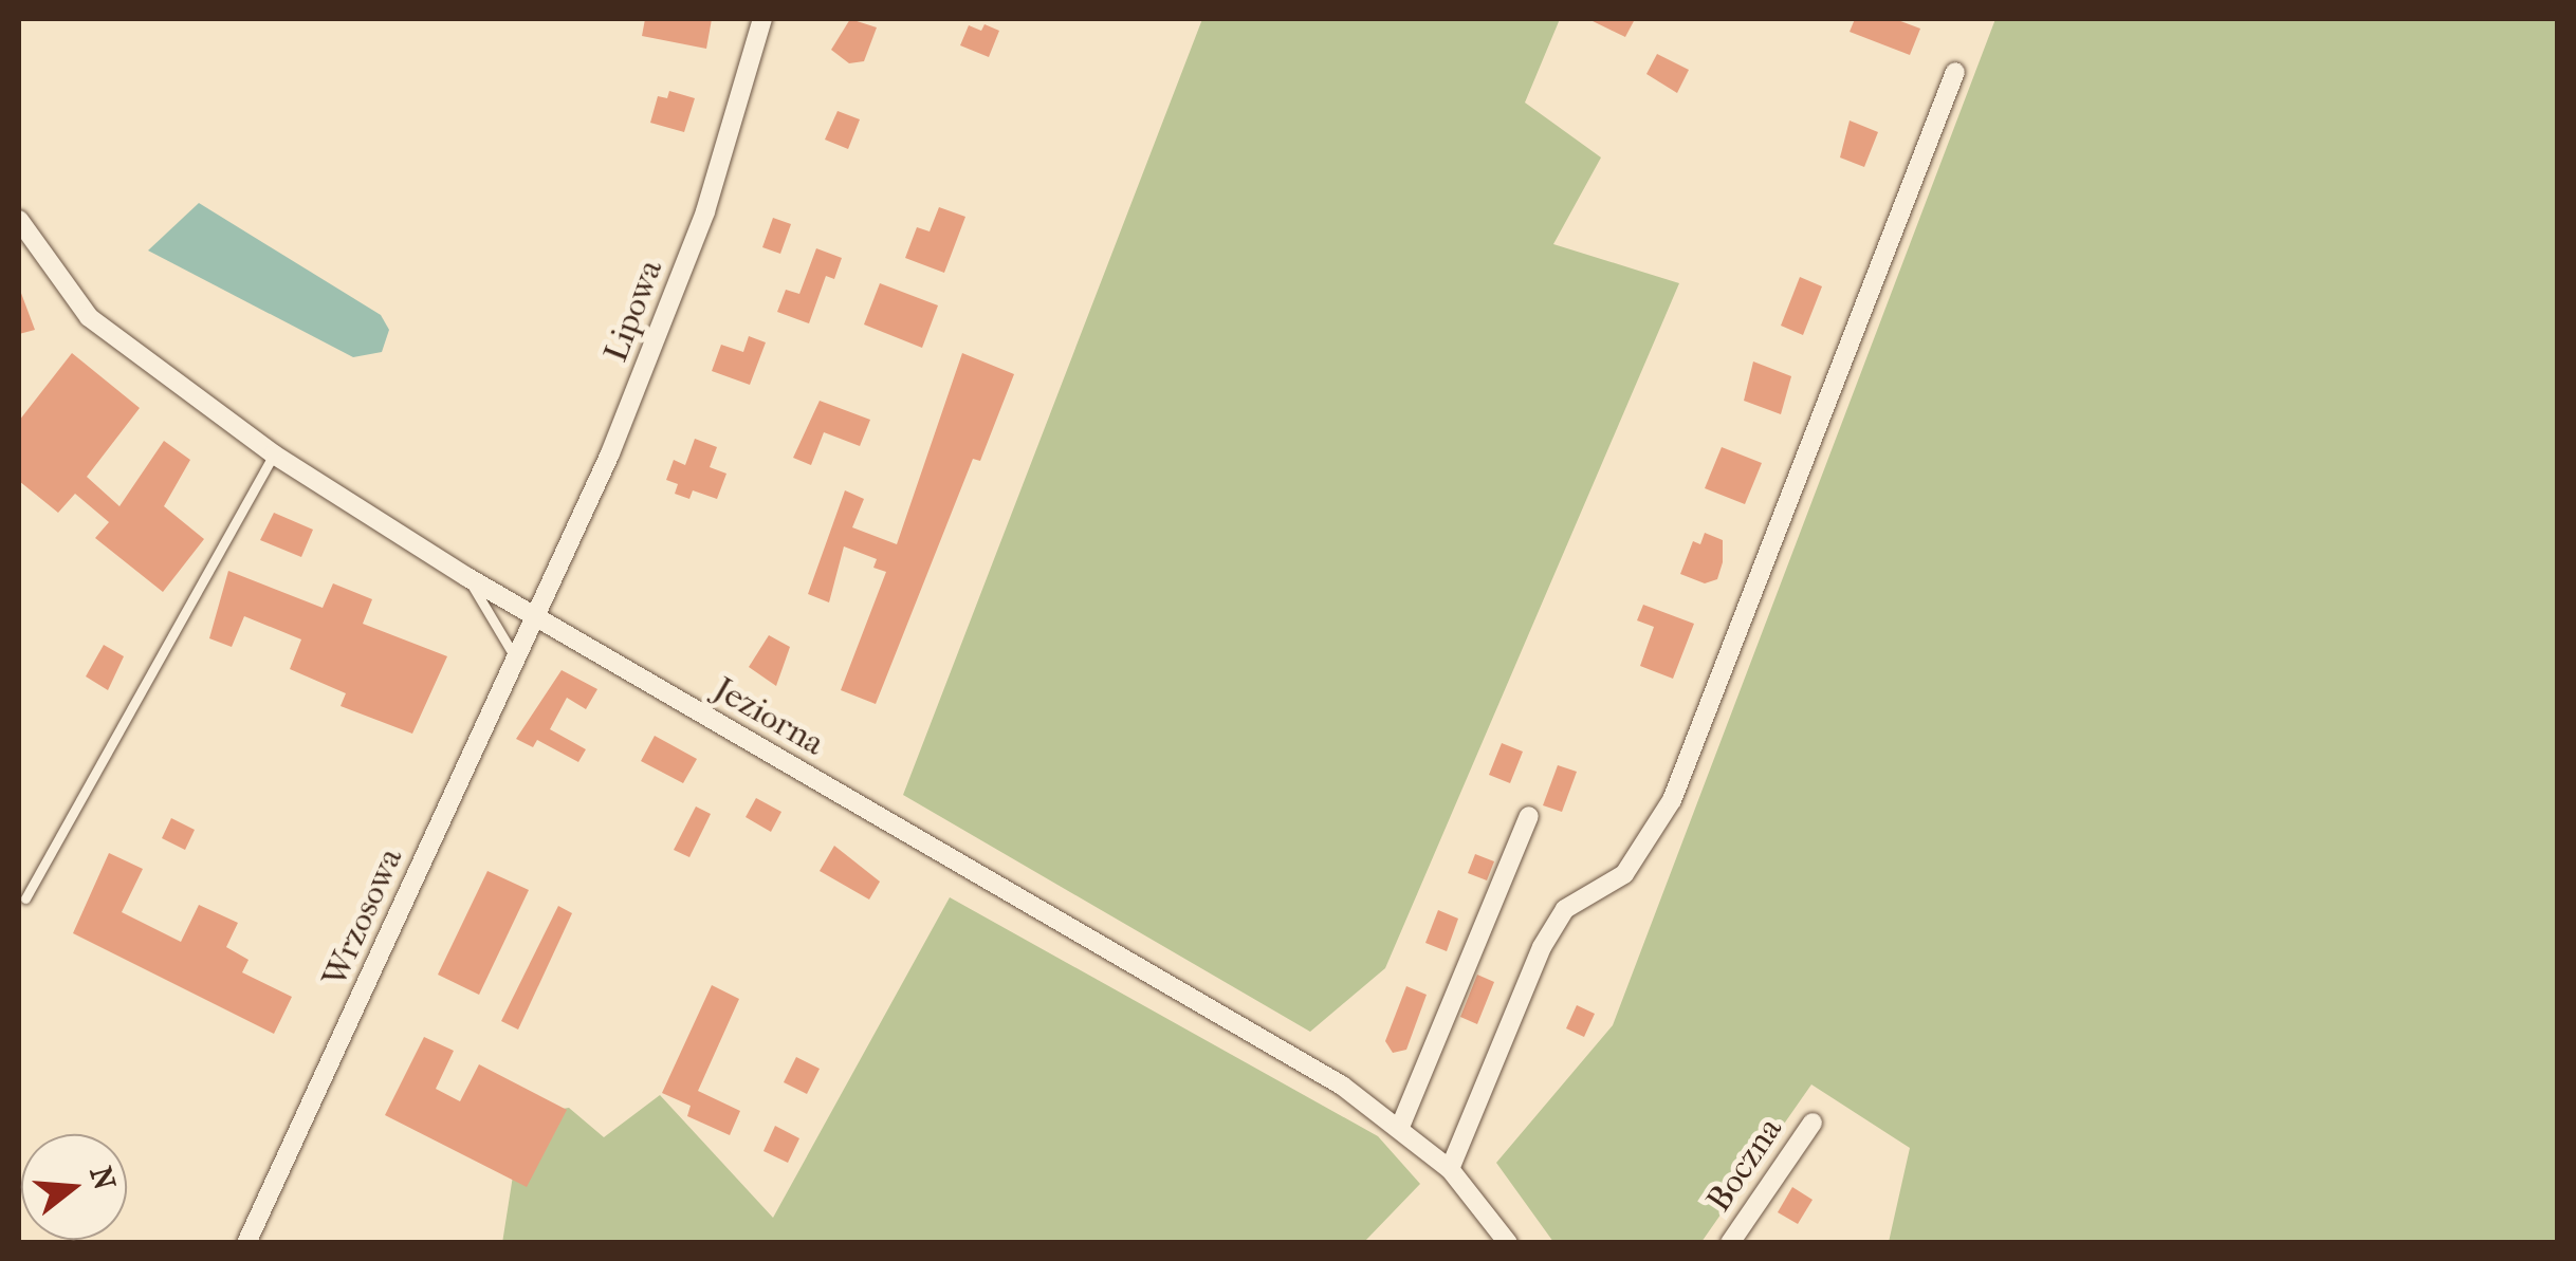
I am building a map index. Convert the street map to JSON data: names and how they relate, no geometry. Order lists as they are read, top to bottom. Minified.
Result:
{"streets":{"street":["Lipowa","Jeziorna","Wrzosowa","Boczna"]},"crossings":[["Lipowa","Jeziorna"],["Lipowa","Wrzosowa"],["Jeziorna","Wrzosowa"]],"north":"right"}
